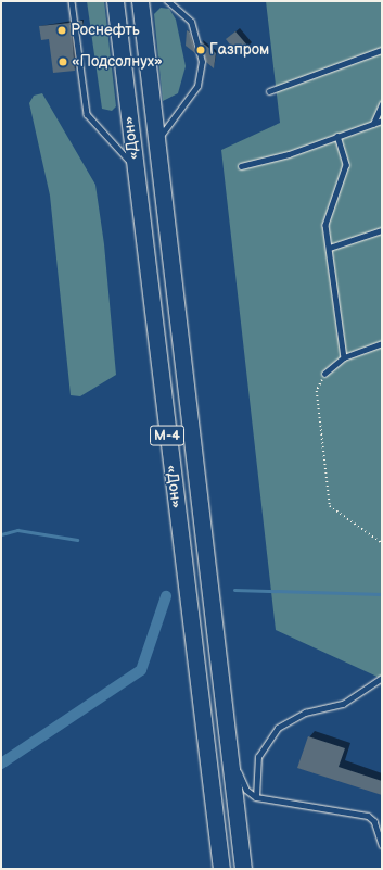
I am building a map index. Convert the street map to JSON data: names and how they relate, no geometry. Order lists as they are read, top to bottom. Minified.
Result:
{"streets":{"highway":["«Дон»","М-4"]},"places":["Роснефть","Газпром","«Подсолнух»"]}
